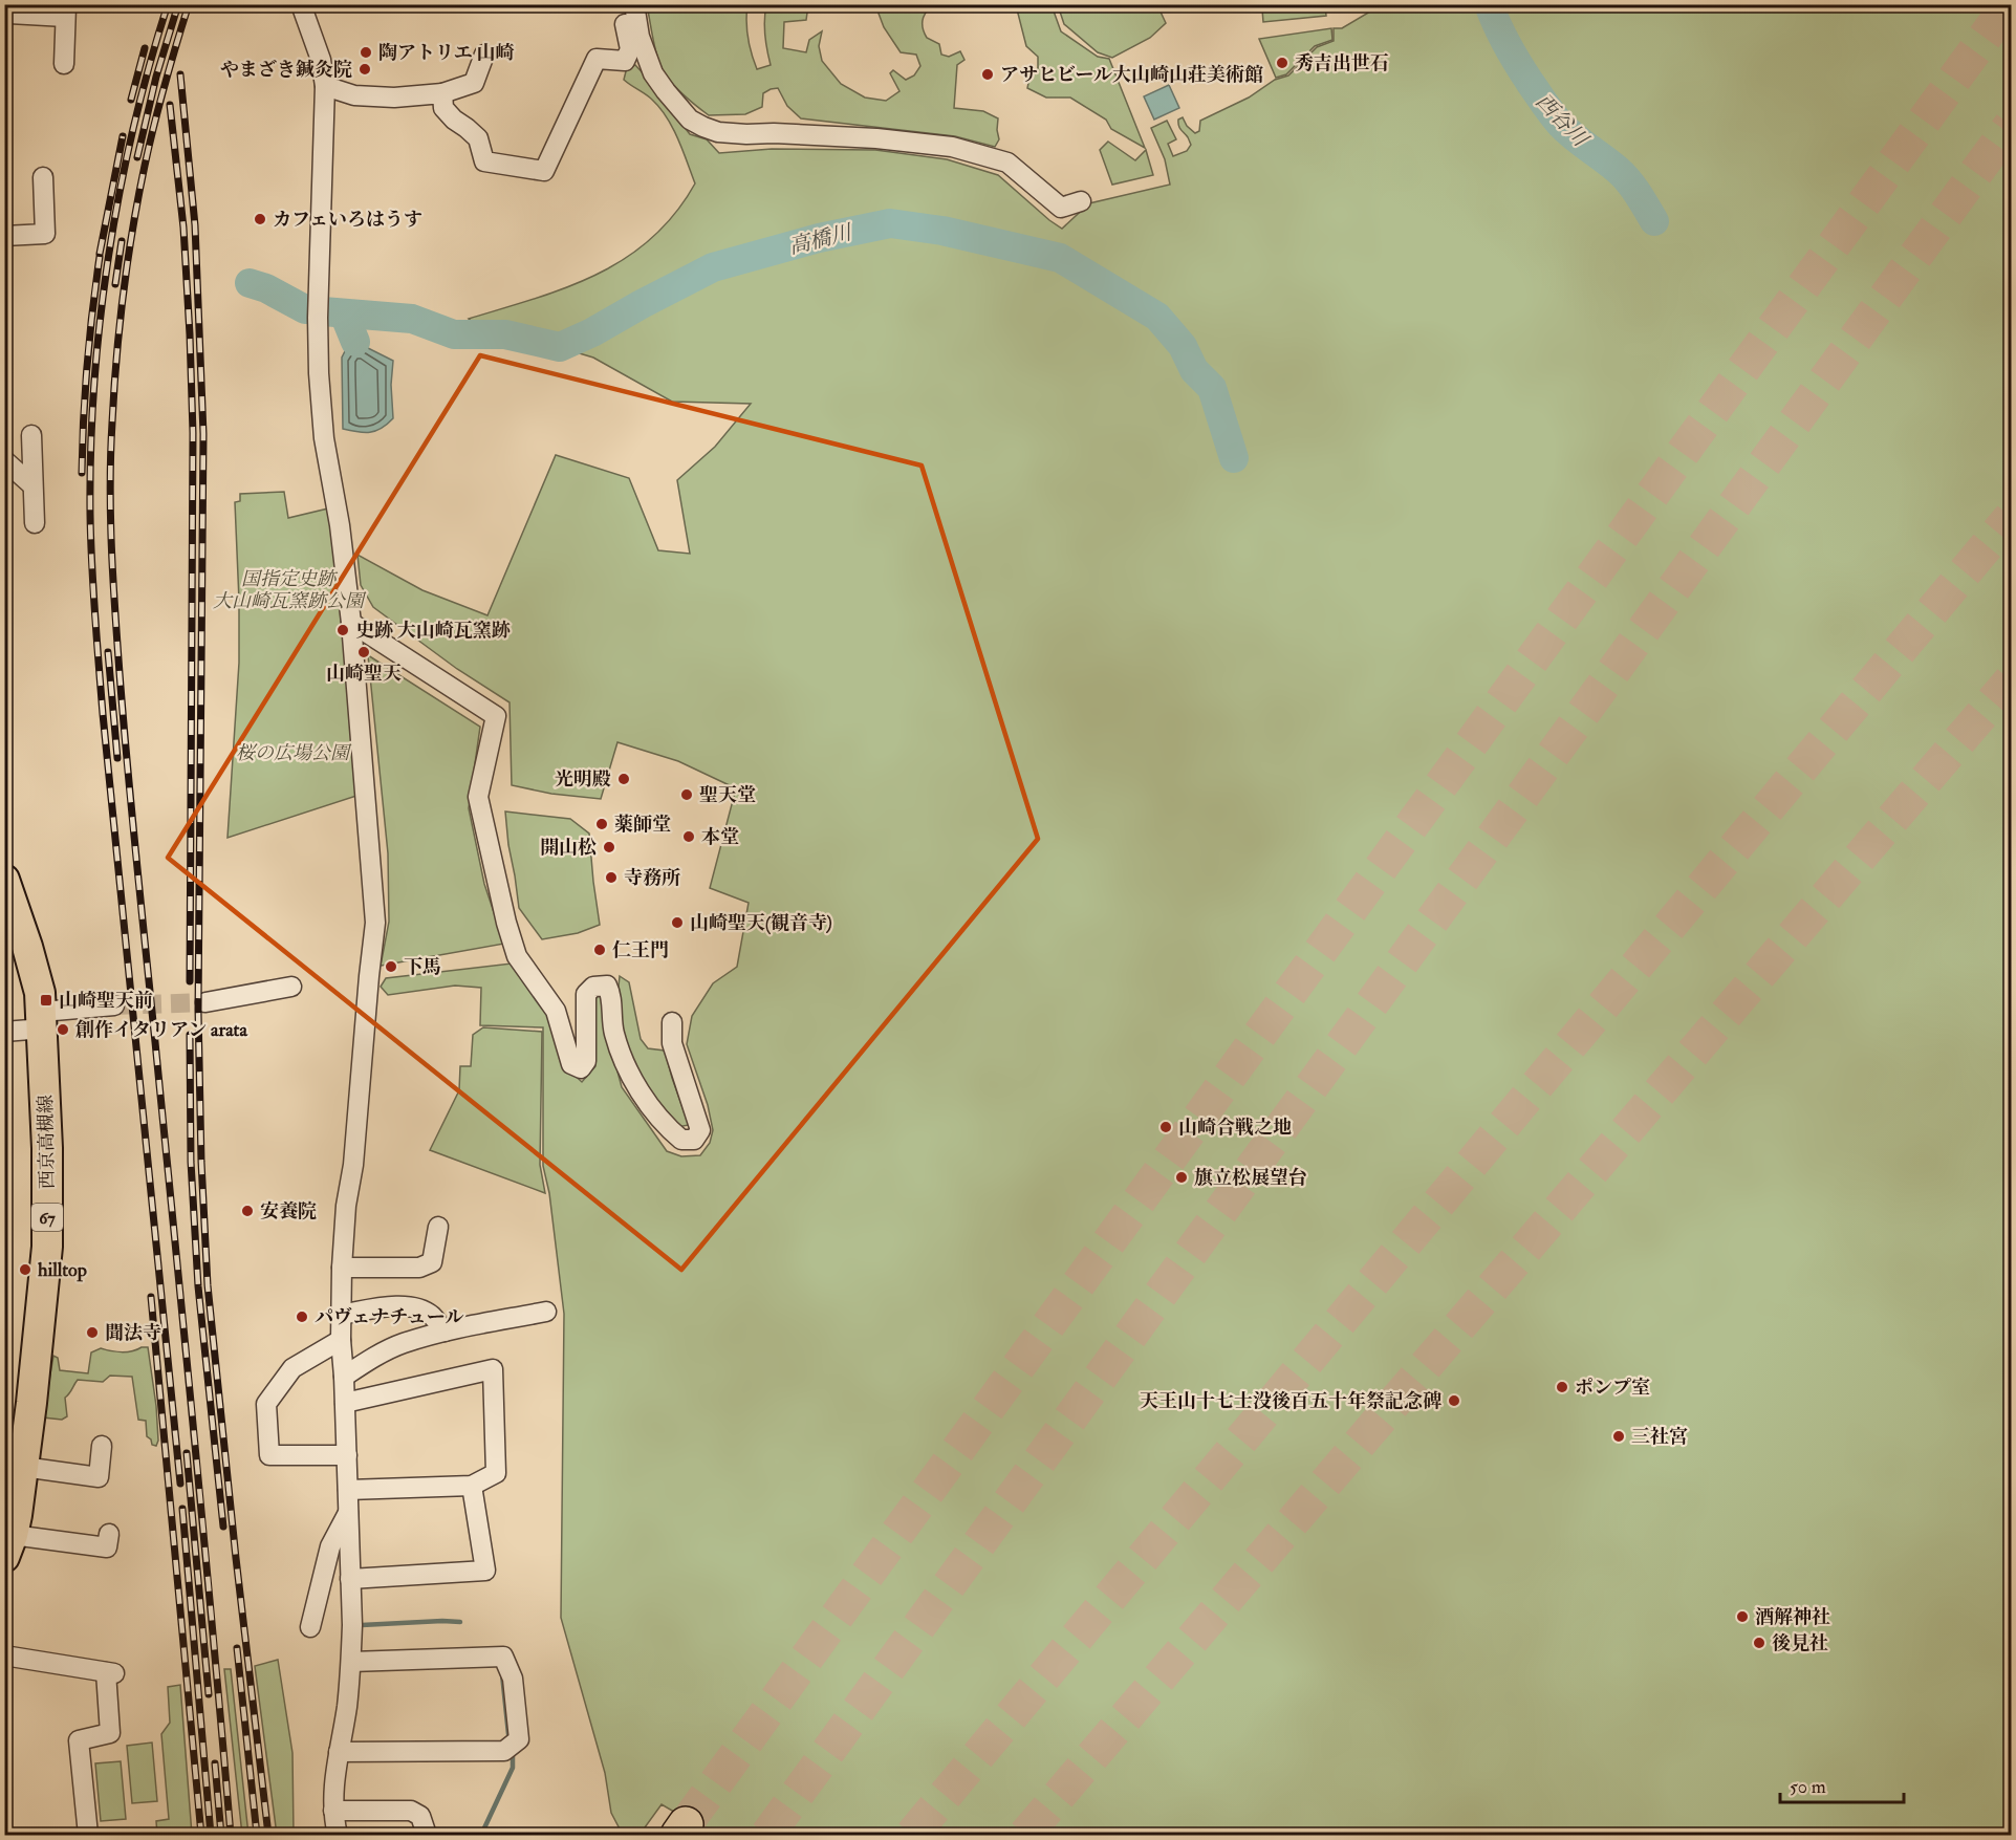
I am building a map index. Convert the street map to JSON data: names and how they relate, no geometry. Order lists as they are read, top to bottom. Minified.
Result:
{"streets":{"main road":["西京高槻線","67"]},"water":["西谷川","高橋川"],"parks":["国指定史跡 大山崎瓦窯跡公園","桜の広場公園"],"places":{"other":["陶アトリエ 山崎","秀吉出世石","やまざき鍼灸院","アサヒビール大山崎山荘美術館","カフェいろはうす","史跡 大山崎瓦窯跡","山崎聖天","光明殿","聖天堂","薬師堂","本堂","開山松","寺務所","山崎聖天(観音寺)","仁王門","下馬","創作イタリアン arata","山崎合戦之地","旗立松展望台","安養院","hilltop","パヴェナチュール","聞法寺","ポンプ室","天王山十七士没後百五十年祭記念碑","三社宮","酒解神社","後見社"],"transit":["山崎聖天前"]},"scale_bar":"50 m"}
